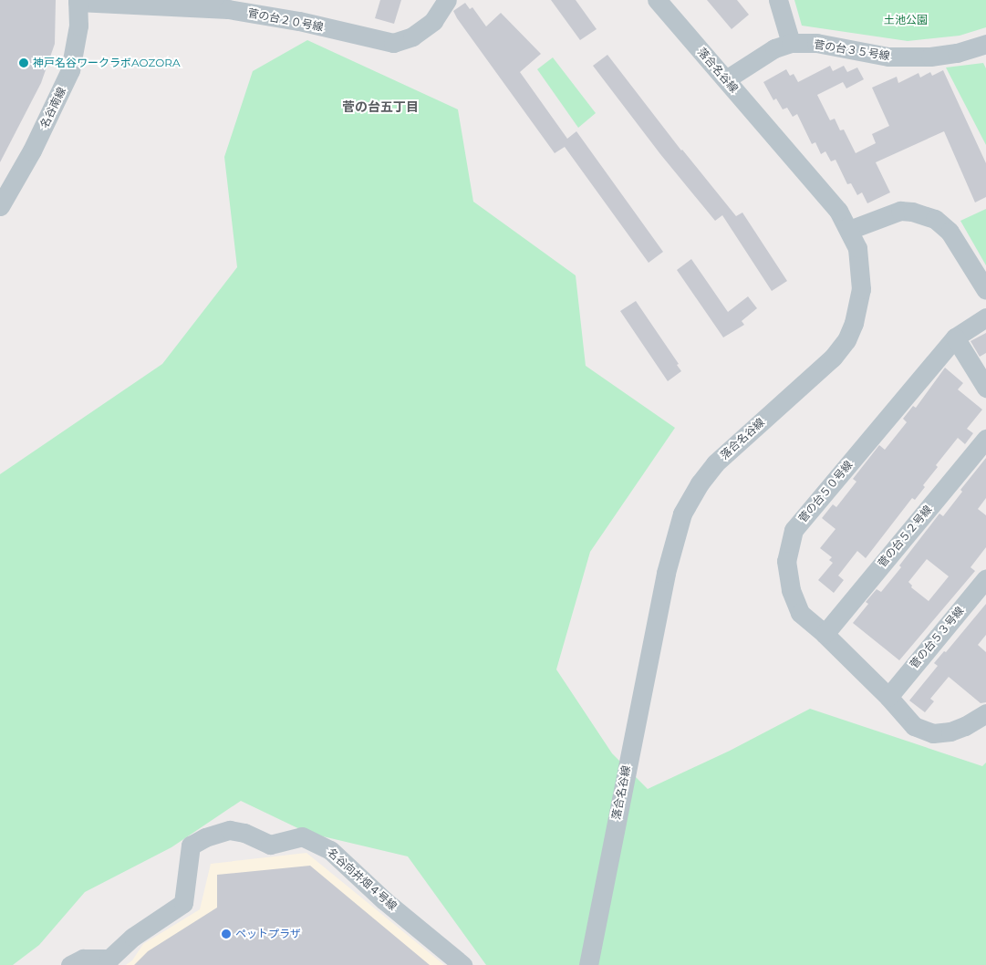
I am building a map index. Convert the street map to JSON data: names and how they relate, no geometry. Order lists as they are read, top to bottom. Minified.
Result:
{"streets":{"street":["菅の台２０号線","菅の台３５号線","落合名谷線","名谷南線","菅の台５０号線","菅の台５２号線","菅の台５３号線","名谷向井畑４号線"]},"crossings":[["菅の台２０号線","名谷南線"],["菅の台３５号線","落合名谷線"],["菅の台５０号線","菅の台５２号線"],["菅の台５０号線","菅の台５３号線"]],"districts":["菅の台五丁目"],"parks":["土池公園"],"places":["神戸名谷ワークラボAOZORA","ペットプラザ"]}
